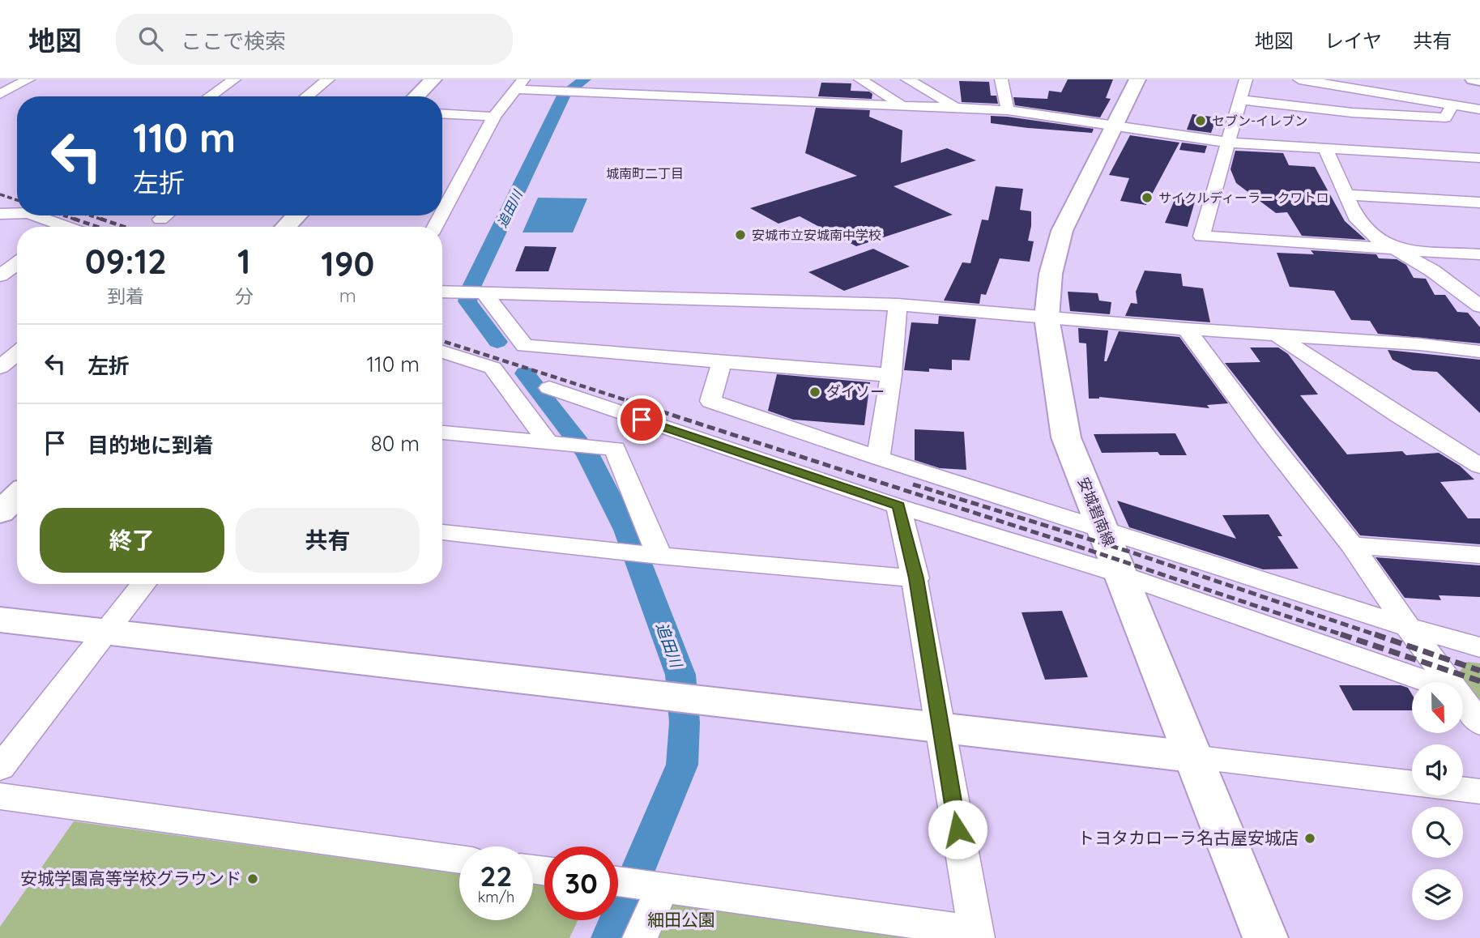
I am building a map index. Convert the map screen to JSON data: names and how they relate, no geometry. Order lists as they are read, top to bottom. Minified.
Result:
{"streets":{"main road":["安城碧南線"]},"districts":["城南町二丁目"],"water":["追田川"],"parks":["細田公園"],"places":["セブン-イレブン","サイクルディーラー クワトロ","安城市立安城南中学校","ダイソー","トヨタカローラ名古屋安城店","安城学園高等学校グラウンド"],"north":"bottom","page":{"header":"地図","search":"ここで検索","nav":["地図","レイヤ","共有"],"turn":["110 m","左折"],"eta":["09:12","到着","1","分","190","m"],"list":[{"name":"左折","value":"110 m"},{"name":"目的地に到着","value":"80 m"}],"buttons":["終了","共有"],"speed":"22 km/h","limit":"30"}}
